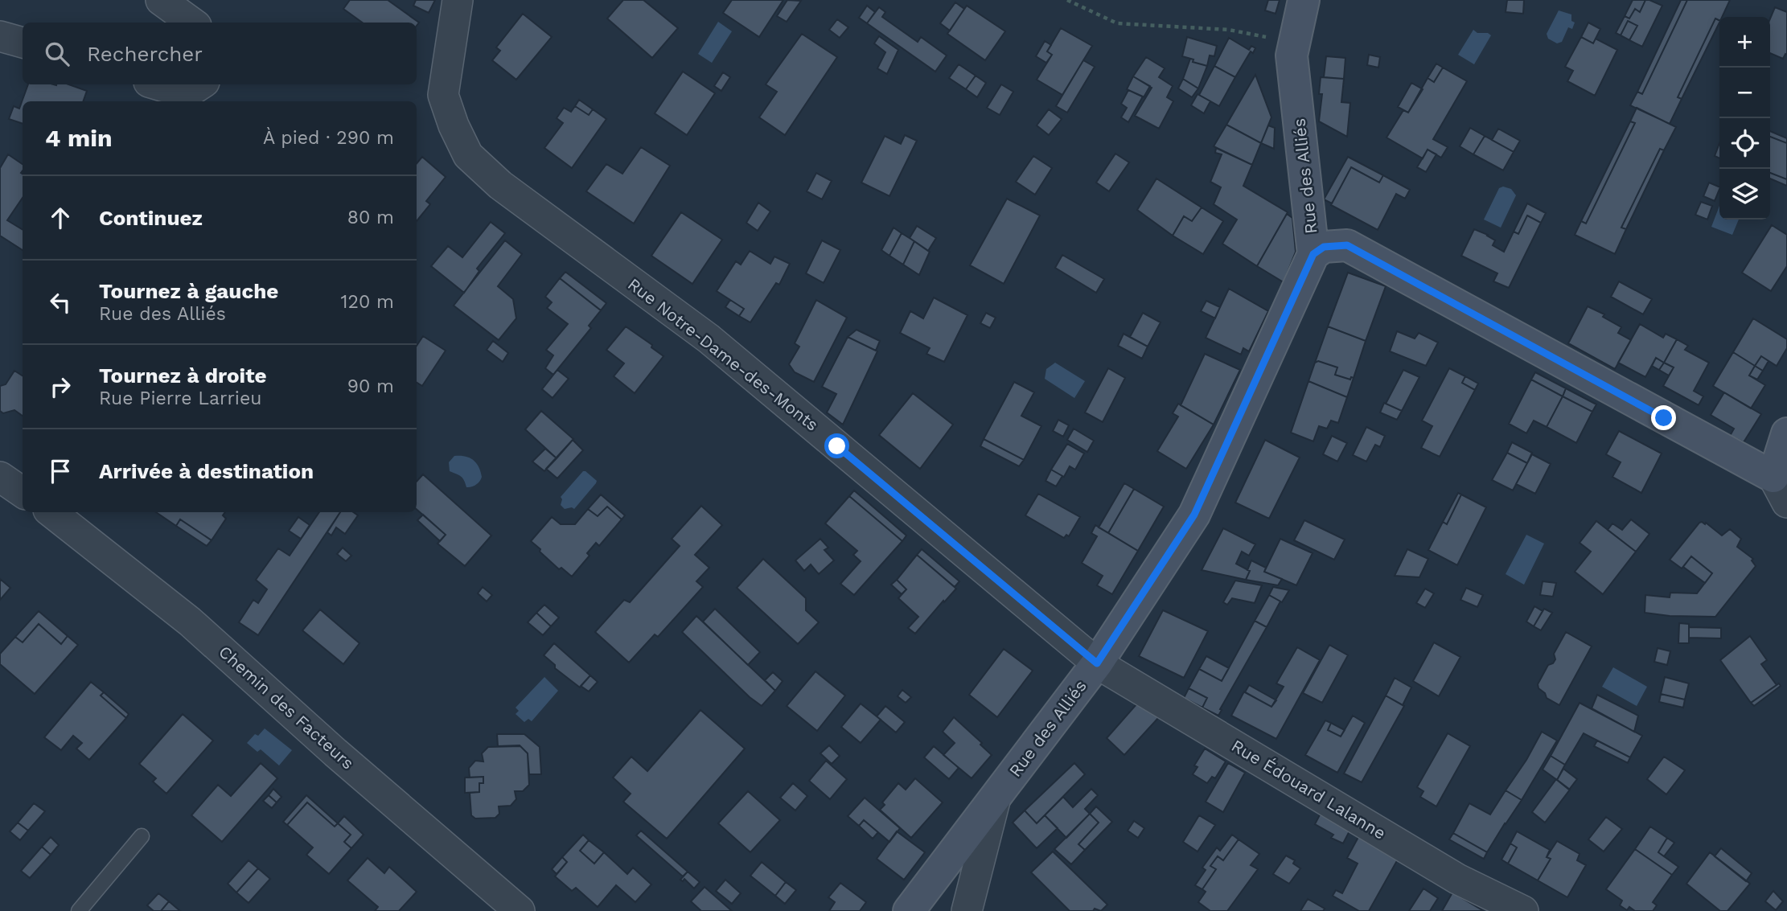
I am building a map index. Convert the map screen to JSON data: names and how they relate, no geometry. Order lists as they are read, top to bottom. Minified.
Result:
{"streets":{"street":["Rue des Alliés","Rue Notre-Dame-des-Monts","Chemin des Facteurs","Rue Édouard Lalanne"]},"crossings":[["Rue des Alliés","Rue Notre-Dame-des-Monts"],["Rue des Alliés","Rue Édouard Lalanne"],["Rue Notre-Dame-des-Monts","Rue Édouard Lalanne"]],"page":{"map_buttons":["+","−"],"search":"Rechercher","heading":["4 min","À pied · 290 m"],"list":[["Continuez","80 m"],["Tournez à gauche","Rue des Alliés","120 m"],["Tournez à droite","Rue Pierre Larrieu","90 m"],"Arrivée à destination"]}}
